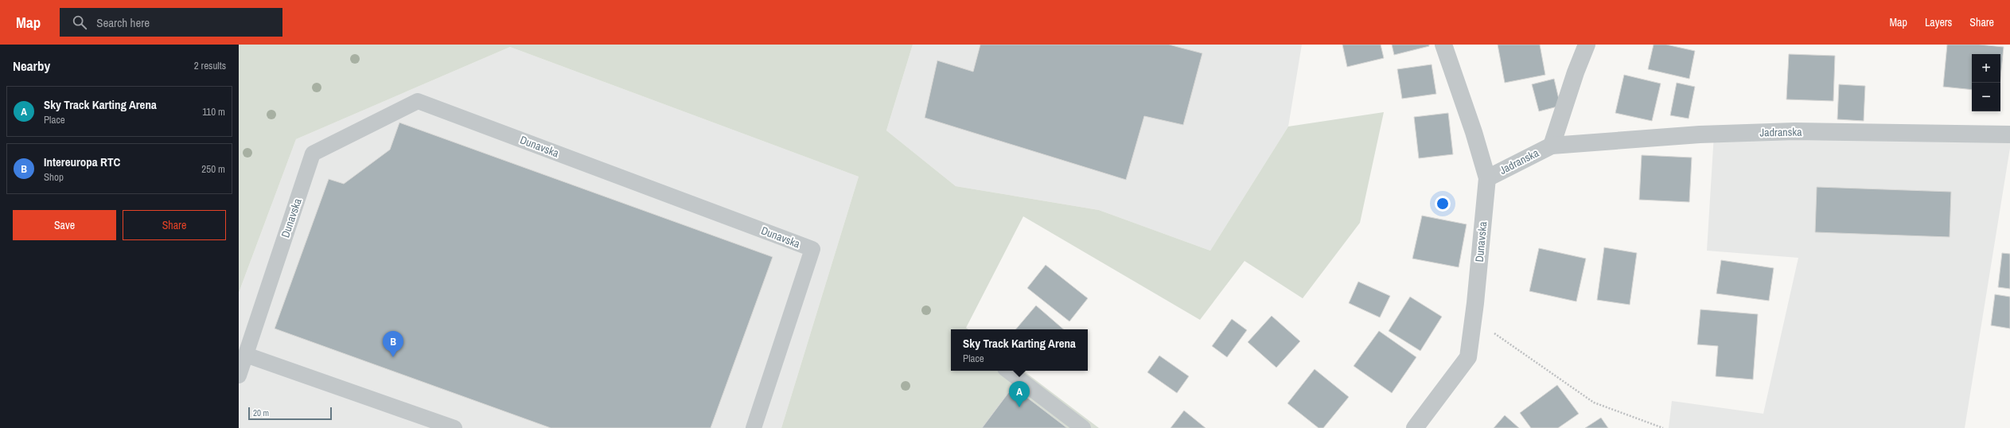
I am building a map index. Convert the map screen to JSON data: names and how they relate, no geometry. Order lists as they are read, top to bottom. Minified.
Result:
{"streets":{"street":["Jadranska","Dunavska"]},"crossings":[["Jadranska","Dunavska"]],"scale_bar":"20 m","page":{"header":"Map","search":"Search here","nav":["Map","Layers","Share"],"heading":["Nearby","2 results"],"map_buttons":["+","−"],"list":[{"mark":"A","name":"Sky Track Karting Arena","note":"Place","value":"110 m"},{"mark":"B","name":"Intereuropa RTC","note":"Shop","value":"250 m"}],"buttons":["Save","Share"],"popup":["Sky Track Karting Arena","Place"],"pins":["B","A"],"scale":"20 m"}}
